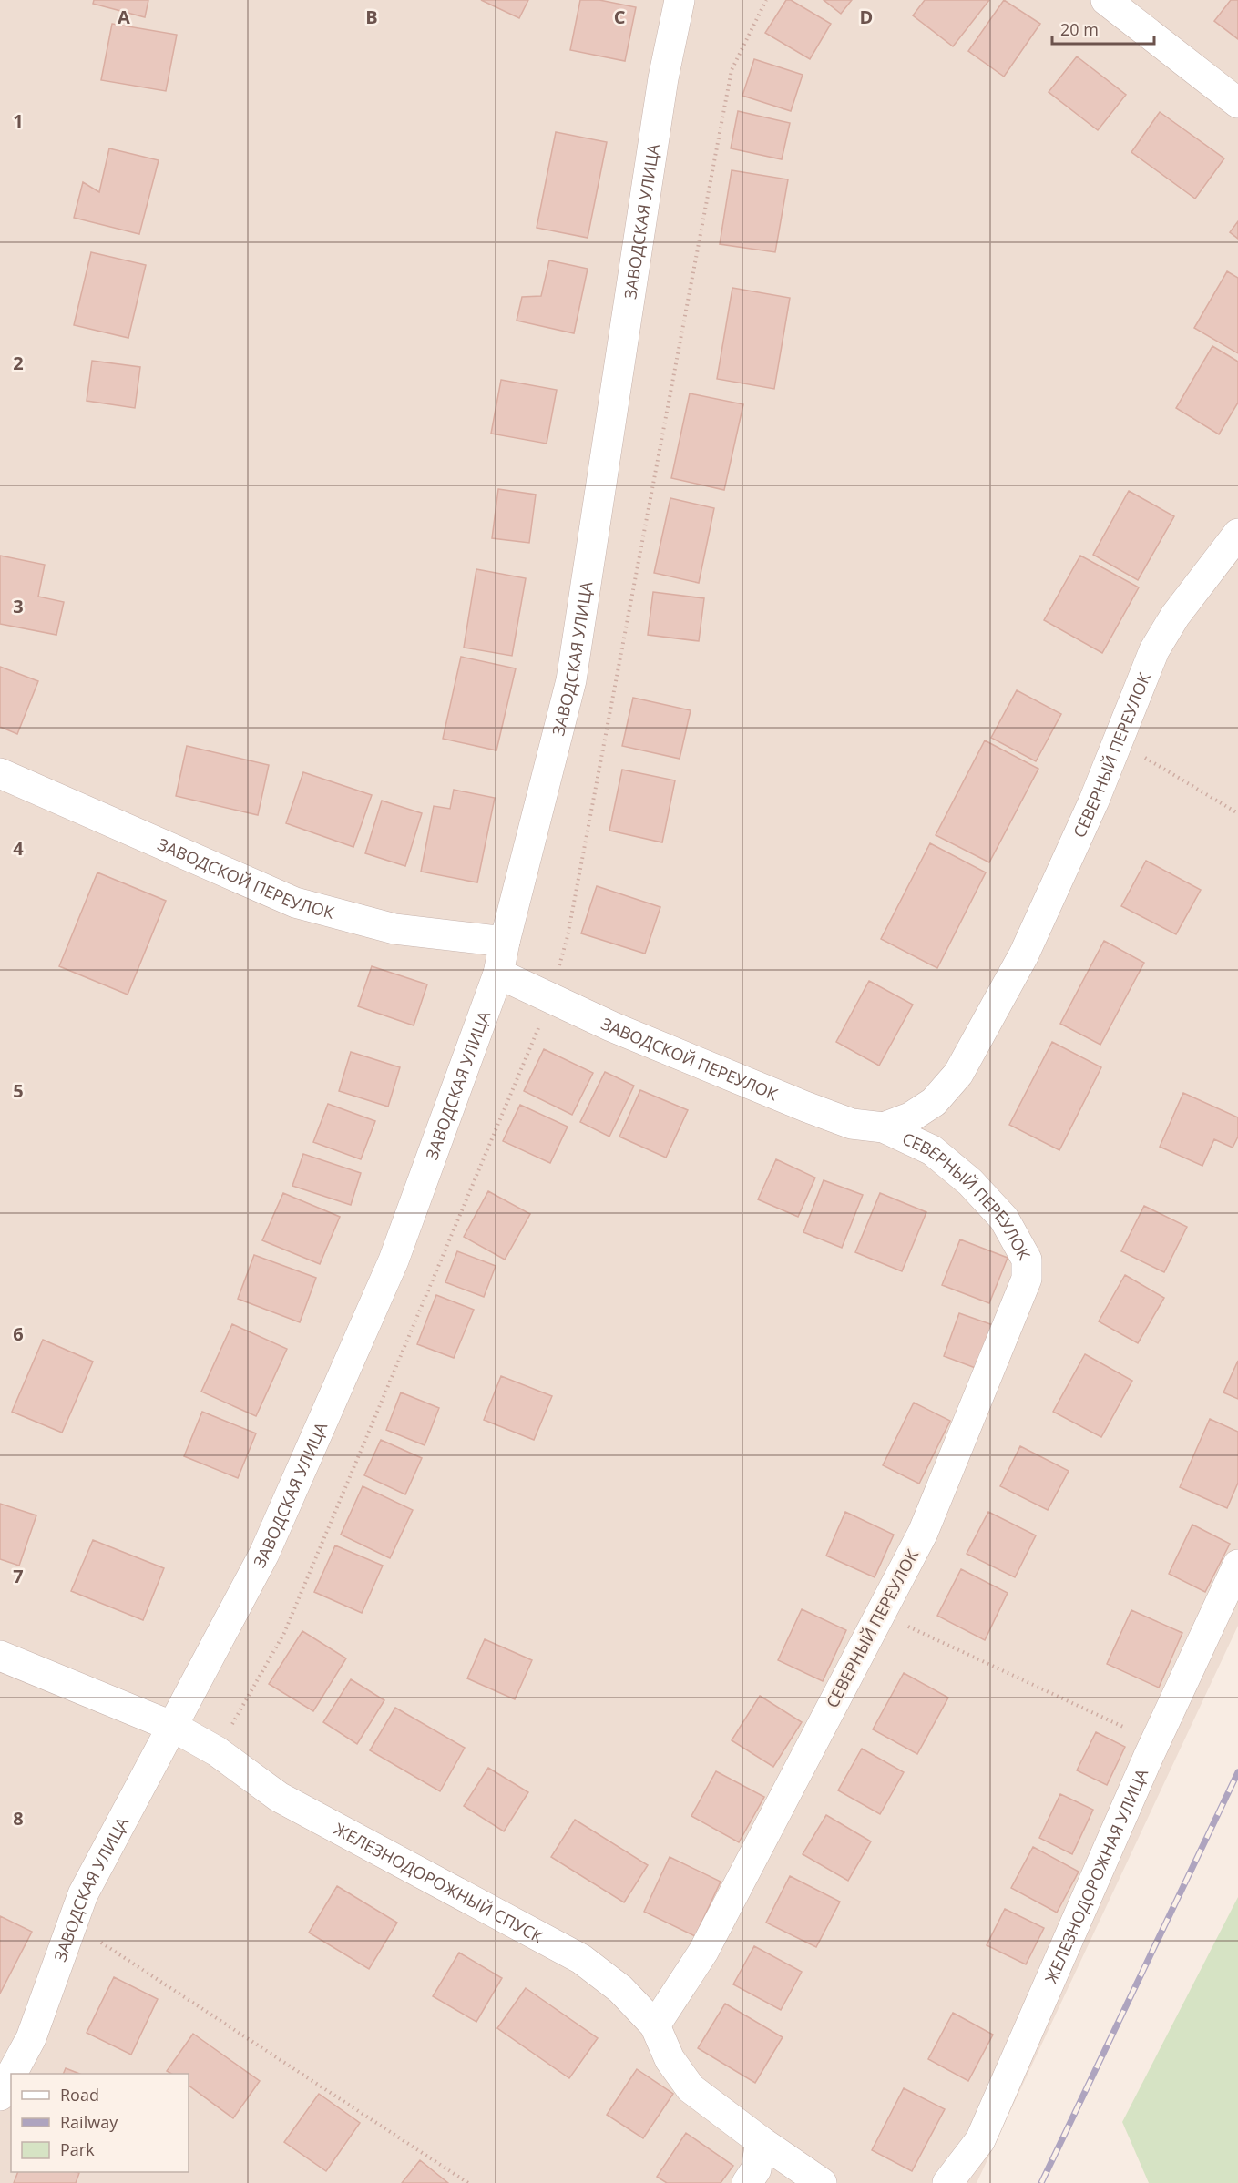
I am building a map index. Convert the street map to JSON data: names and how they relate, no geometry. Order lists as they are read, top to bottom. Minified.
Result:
{"streets":{"street":["ЗАВОДСКАЯ УЛИЦА","СЕВЕРНЫЙ ПЕРЕУЛОК","ЗАВОДСКОЙ ПЕРЕУЛОК","ЖЕЛЕЗНОДОРОЖНАЯ УЛИЦА","ЖЕЛЕЗНОДОРОЖНЫЙ СПУСК"]},"crossings":[["ЗАВОДСКАЯ УЛИЦА","ЗАВОДСКОЙ ПЕРЕУЛОК"],["ЗАВОДСКАЯ УЛИЦА","ЖЕЛЕЗНОДОРОЖНЫЙ СПУСК"],["СЕВЕРНЫЙ ПЕРЕУЛОК","ЗАВОДСКОЙ ПЕРЕУЛОК"],["СЕВЕРНЫЙ ПЕРЕУЛОК","ЖЕЛЕЗНОДОРОЖНЫЙ СПУСК"]],"legend":["Road","Railway","Park"],"scale_bar":"20 m","grid":{"columns":["A","B","C","D"],"rows":["1","2","3","4","5","6","7","8"]}}
